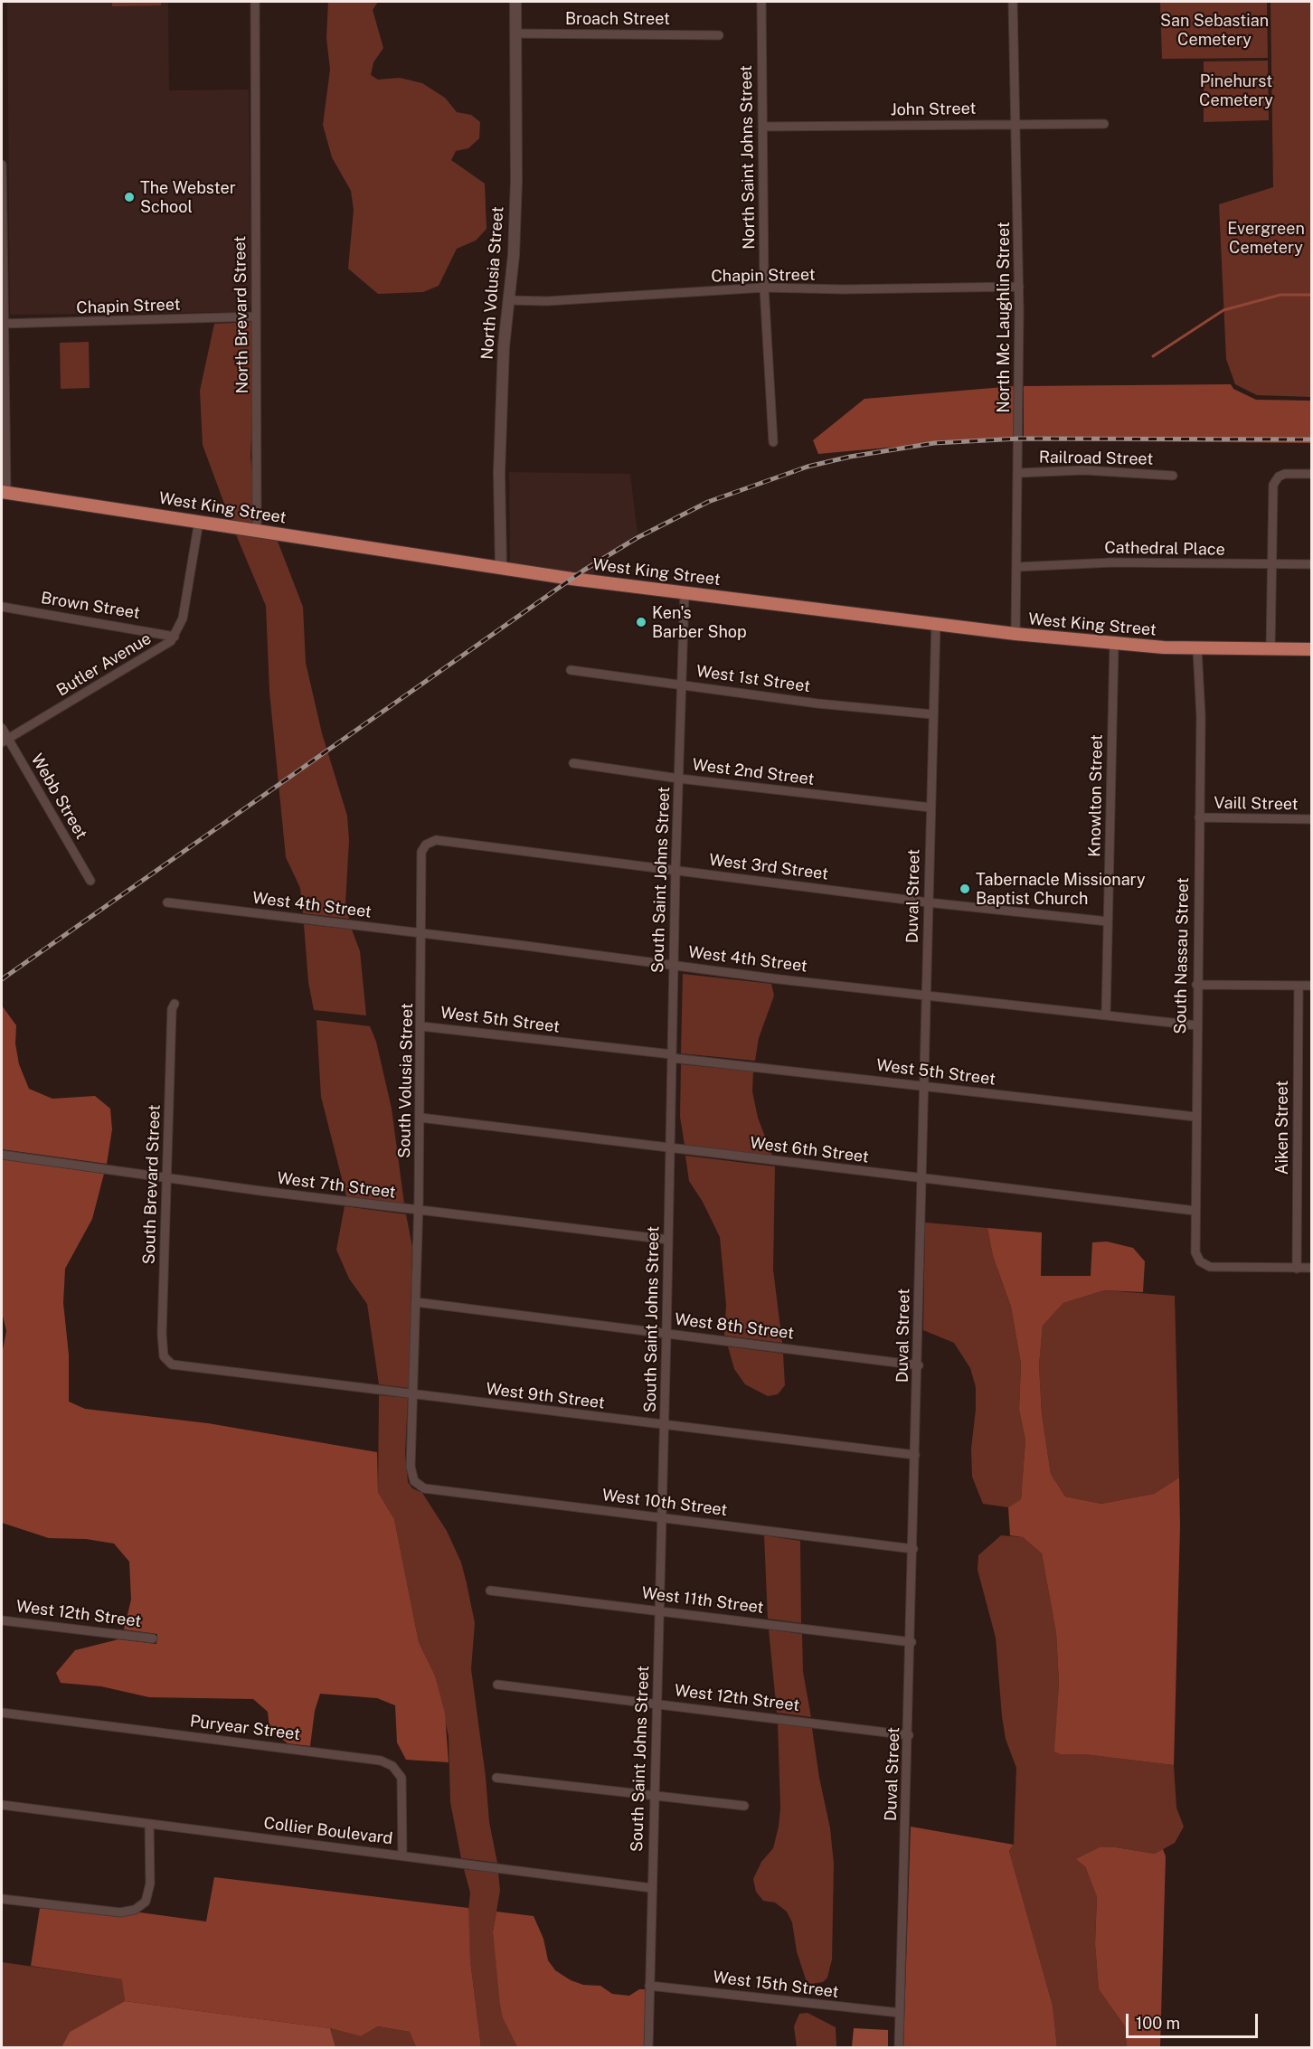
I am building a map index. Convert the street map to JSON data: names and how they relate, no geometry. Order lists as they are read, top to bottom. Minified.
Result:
{"streets":{"main road":["North Volusia Street","West King Street"],"street":["Broach Street","John Street","North Saint Johns Street","Chapin Street","North Brevard Street","North Mc Laughlin Street","Railroad Street","Cathedral Place","Brown Street","Butler Avenue","West 1st Street","West 2nd Street","Knowlton Street","Webb Street","Vaill Street","West 3rd Street","South Saint Johns Street","Duval Street","West 4th Street","South Nassau Street","West 5th Street","South Volusia Street","Aiken Street","West 6th Street","South Brevard Street","West 7th Street","West 8th Street","West 9th Street","West 10th Street","West 11th Street","West 12th Street","Puryear Street","Collier Boulevard","West 15th Street"]},"crossings":[["Broach Street","North Volusia Street"],["John Street","North Saint Johns Street"],["John Street","North Mc Laughlin Street"],["North Saint Johns Street","Chapin Street"],["Chapin Street","North Volusia Street"],["Chapin Street","North Brevard Street"],["Chapin Street","North Mc Laughlin Street"],["North Volusia Street","West King Street"],["North Brevard Street","West King Street"],["North Mc Laughlin Street","Railroad Street"],["North Mc Laughlin Street","West King Street"],["North Mc Laughlin Street","Cathedral Place"],["West King Street","Butler Avenue"],["West King Street","Knowlton Street"],["West King Street","South Saint Johns Street"],["West King Street","Duval Street"],["West King Street","South Nassau Street"],["Brown Street","Butler Avenue"],["Butler Avenue","Webb Street"],["West 1st Street","South Saint Johns Street"],["West 1st Street","Duval Street"],["West 2nd Street","South Saint Johns Street"],["West 2nd Street","Duval Street"],["Knowlton Street","West 3rd Street"],["Knowlton Street","West 4th Street"],["Vaill Street","South Nassau Street"],["West 3rd Street","South Saint Johns Street"],["West 3rd Street","Duval Street"],["West 3rd Street","South Volusia Street"],["South Saint Johns Street","West 4th Street"],["South Saint Johns Street","West 5th Street"],["South Saint Johns Street","West 6th Street"],["South Saint Johns Street","West 7th Street"],["South Saint Johns Street","West 8th Street"],["South Saint Johns Street","West 9th Street"],["South Saint Johns Street","West 10th Street"],["South Saint Johns Street","West 11th Street"],["South Saint Johns Street","West 12th Street"],["South Saint Johns Street","Collier Boulevard"],["South Saint Johns Street","West 15th Street"],["Duval Street","West 4th Street"],["Duval Street","West 5th Street"],["Duval Street","West 6th Street"],["Duval Street","West 8th Street"],["Duval Street","West 9th Street"],["Duval Street","West 10th Street"],["Duval Street","West 11th Street"],["Duval Street","West 12th Street"],["Duval Street","West 15th Street"],["West 4th Street","South Nassau Street"],["West 4th Street","South Volusia Street"],["South Nassau Street","West 5th Street"],["South Nassau Street","Aiken Street"],["South Nassau Street","West 6th Street"],["West 5th Street","South Volusia Street"],["South Volusia Street","West 6th Street"],["South Volusia Street","West 7th Street"],["South Volusia Street","West 8th Street"],["South Volusia Street","West 9th Street"],["South Volusia Street","West 10th Street"],["South Brevard Street","West 7th Street"],["South Brevard Street","West 9th Street"],["Puryear Street","Collier Boulevard"]],"parks":["San Sebastian Cemetery","Pinehurst Cemetery","Evergreen Cemetery"],"places":["The Webster School","Ken's Barber Shop","Tabernacle Missionary Baptist Church"],"scale_bar":"100 m"}
